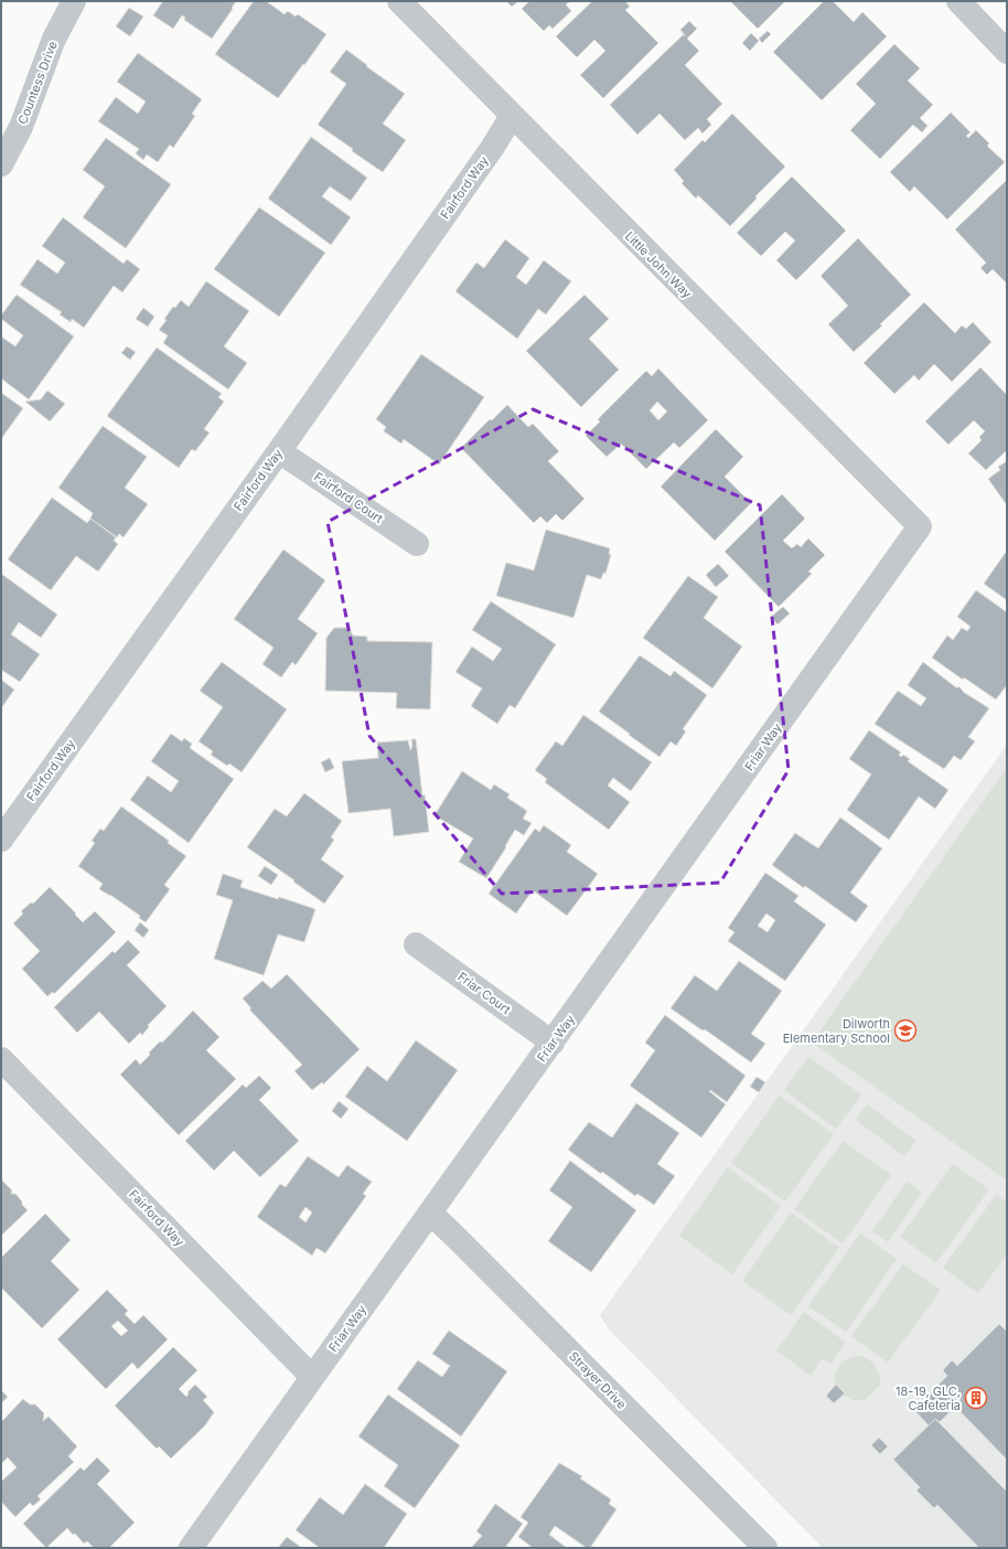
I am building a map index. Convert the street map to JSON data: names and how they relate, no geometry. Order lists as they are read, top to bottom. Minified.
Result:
{"streets":{"street":["Countess Drive","Fairford Way","Little John Way","Fairford Court","Friar Way","Friar Court","Strayer Drive"]},"crossings":[["Fairford Way","Little John Way"],["Fairford Way","Fairford Court"],["Fairford Way","Friar Way"],["Little John Way","Friar Way"],["Friar Way","Friar Court"],["Friar Way","Strayer Drive"]],"places":{"school or university":["Dilworth Elementary School"],"building":["18-19, GLC, Cafeteria"]}}
